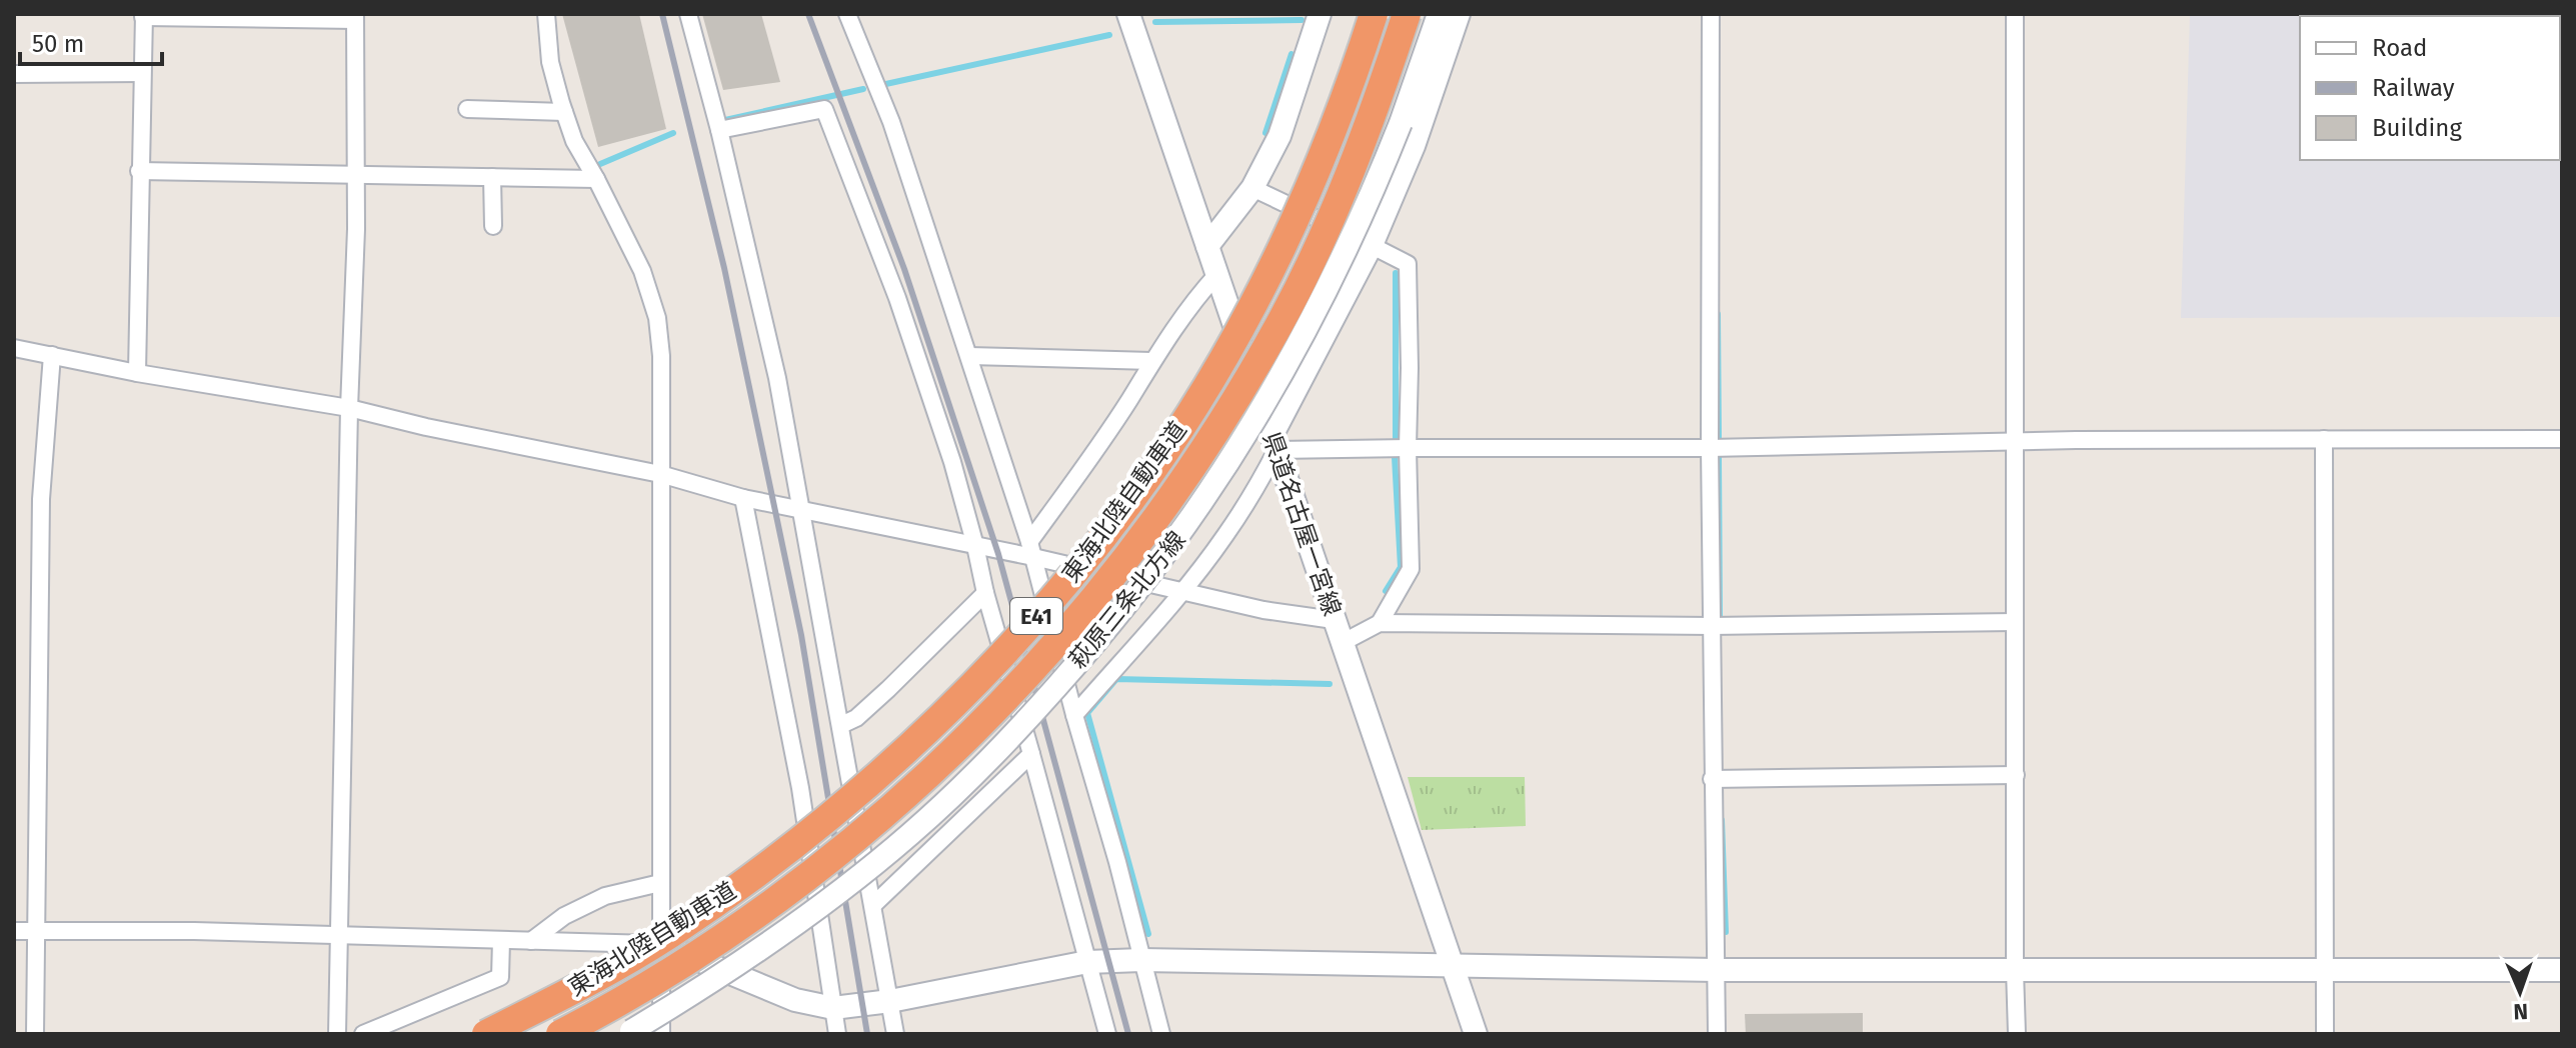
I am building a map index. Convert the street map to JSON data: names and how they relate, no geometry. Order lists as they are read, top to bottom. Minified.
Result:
{"streets":{"highway":["東海北陸自動車道","E41"],"main road":["県道名古屋一宮線","萩原三条北方線"]},"legend":["Road","Railway","Building"],"scale_bar":"50 m","north":"bottom"}
